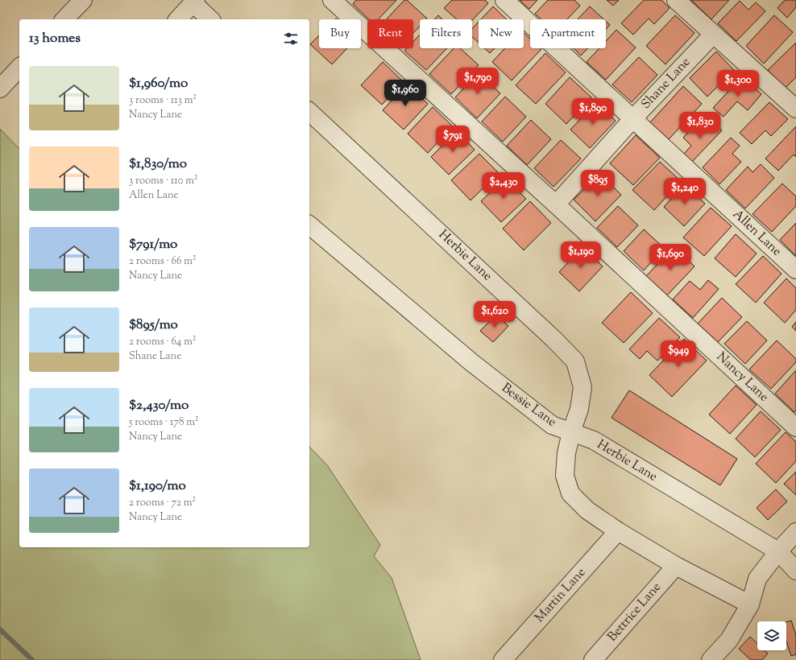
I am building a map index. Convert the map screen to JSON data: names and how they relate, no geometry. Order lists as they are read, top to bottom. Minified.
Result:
{"streets":{"street":["Shane Lane","Allen Lane","Herbie Lane","Nancy Lane","Bessie Lane","Martin Lane","Bettrice Lane"]},"crossings":[["Shane Lane","Allen Lane"],["Shane Lane","Nancy Lane"],["Herbie Lane","Bessie Lane"],["Bessie Lane","Martin Lane"],["Bessie Lane","Bettrice Lane"]],"page":{"chip":["Buy","Rent","Filters","New","Apartment"],"heading":"13 homes","list":[{"name":"$1,960/mo","note":"3 rooms · 113 m² · Nancy Lane"},{"name":"$1,830/mo","note":"3 rooms · 110 m² · Allen Lane"},{"name":"$791/mo","note":"2 rooms · 66 m² · Nancy Lane"},{"name":"$895/mo","note":"2 rooms · 64 m² · Shane Lane"},{"name":"$2,430/mo","note":"5 rooms · 178 m² · Nancy Lane"},{"name":"$1,190/mo","note":"2 rooms · 72 m² · Nancy Lane"}],"price":["$1,790","$1,300","$1,960","$1,890","$1,830","$791","$895","$2,430","$1,240","$1,190","$1,690","$1,620","$949"]}}
